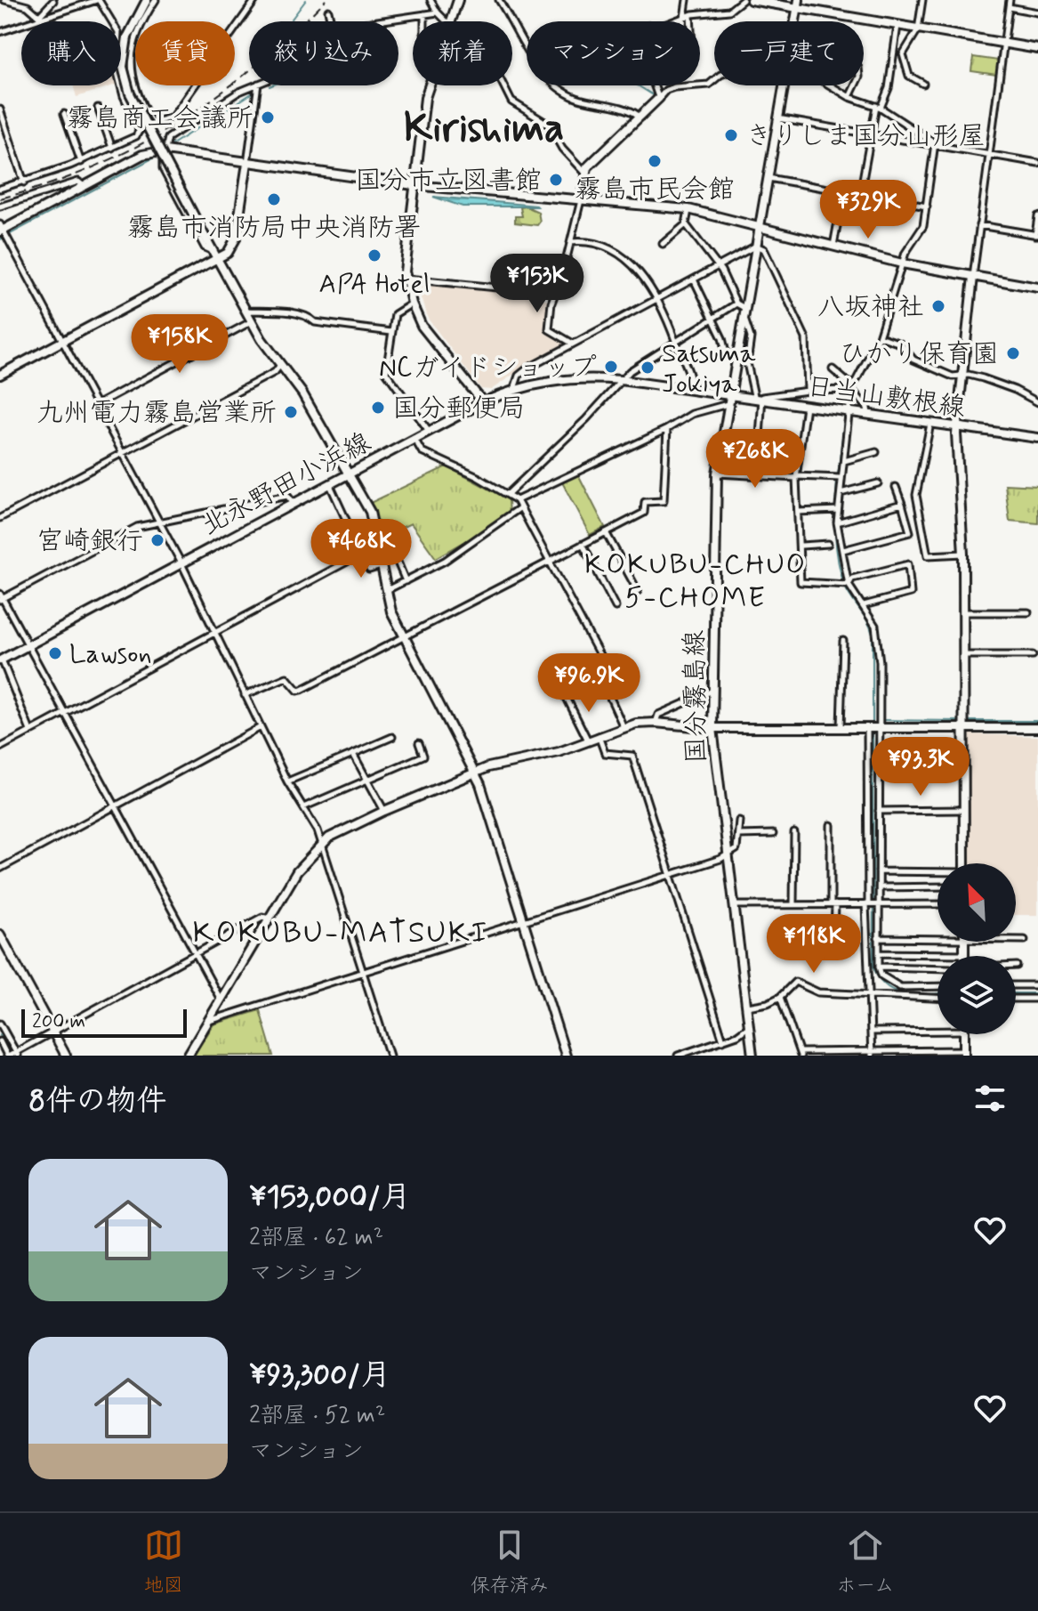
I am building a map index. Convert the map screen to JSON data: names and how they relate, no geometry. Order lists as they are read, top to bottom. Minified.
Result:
{"streets":{"street":["日当山敷根線","北永野田小浜線","国分霧島線"]},"crossings":[["日当山敷根線","北永野田小浜線"],["日当山敷根線","国分霧島線"],["北永野田小浜線","国分霧島線"]],"districts":["Kirishima","KOKUBU-CHUO 5-CHOME","KOKUBU-MATSUKI"],"places":["霧島商工会議所","きりしま国分山形屋","霧島市民会館","国分市立図書館","霧島市消防局中央消防署","APA Hotel","八坂神社","ひかり保育園","NCガイドショップ","Satsuma Jokiya","国分郵便局","九州電力霧島営業所","宮崎銀行","Lawson"],"scale_bar":"200 m","north":"top left","page":{"chip":["購入","賃貸","絞り込み","新着","マンション","一戸建て"],"price":["¥329K","¥153K","¥158K","¥268K","¥468K","¥96.9K","¥93.3K","¥118K"],"scale":"200 m","heading":"8件の物件","list":[{"name":"¥153,000/月","note":"2部屋 · 62 m² · マンション"},{"name":"¥93,300/月","note":"2部屋 · 52 m² · マンション"}],"tabs":["地図","保存済み","ホーム"]}}
